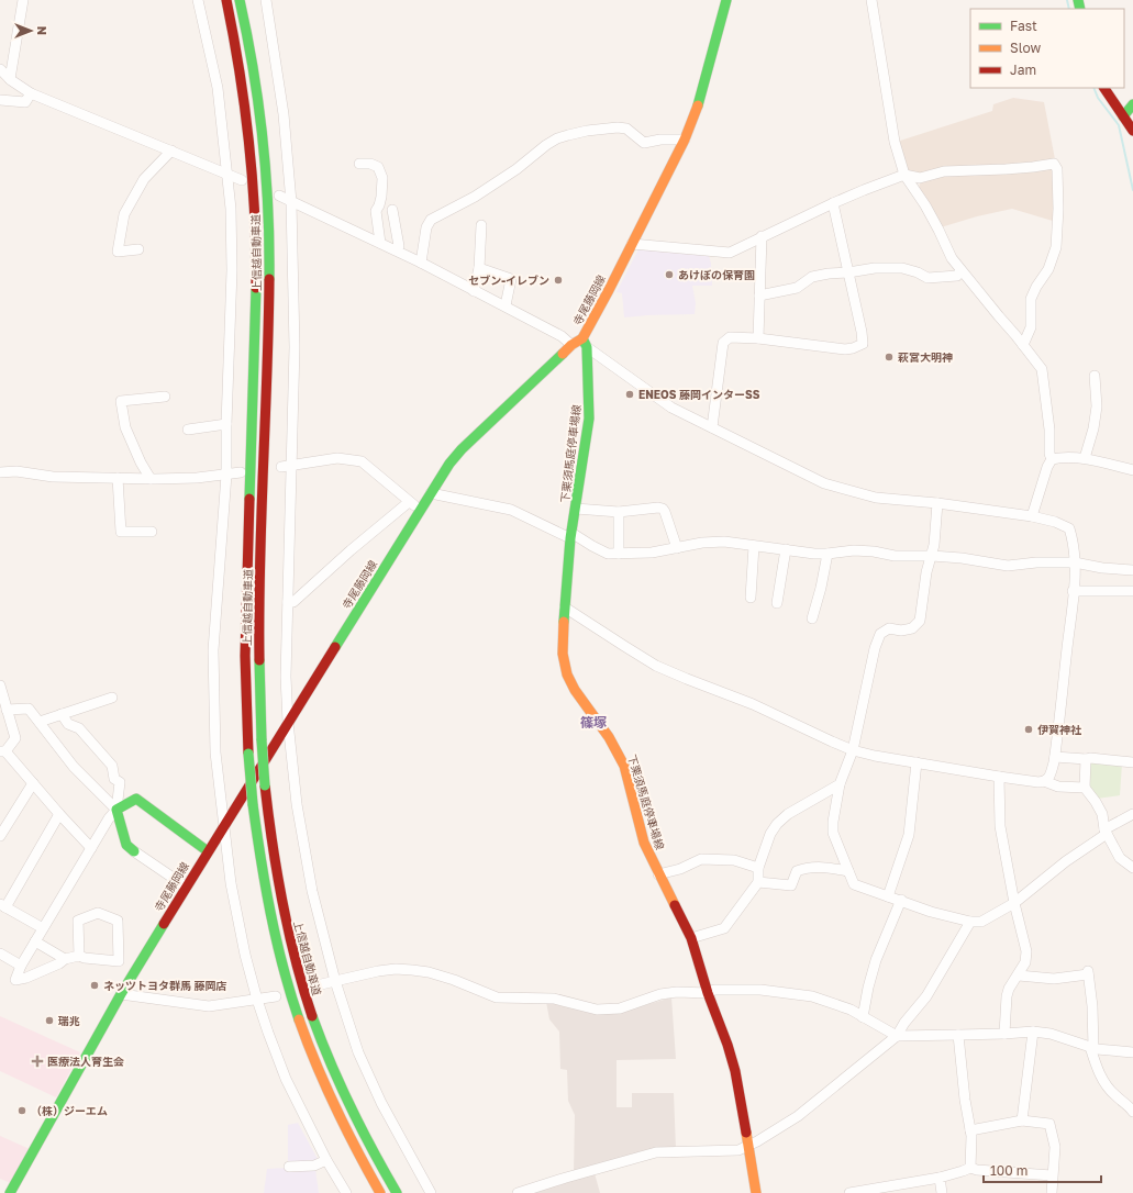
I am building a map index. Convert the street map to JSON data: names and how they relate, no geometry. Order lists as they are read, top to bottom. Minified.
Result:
{"streets":{"main road":["上信越自動車道","寺尾藤岡線","下栗須馬庭停車場線"]},"crossings":[["寺尾藤岡線","下栗須馬庭停車場線"]],"districts":["篠塚"],"places":{"other":["あけぼの保育園","セブン-イレブン","萩宮大明神","ENEOS 藤岡インターSS","伊賀神社","ネッツトヨタ群馬 藤岡店","瑞兆","（株）ジーエム"],"health":["医療法人育生会"]},"legend":["Fast","Slow","Jam"],"scale_bar":"100 m","north":"right"}
